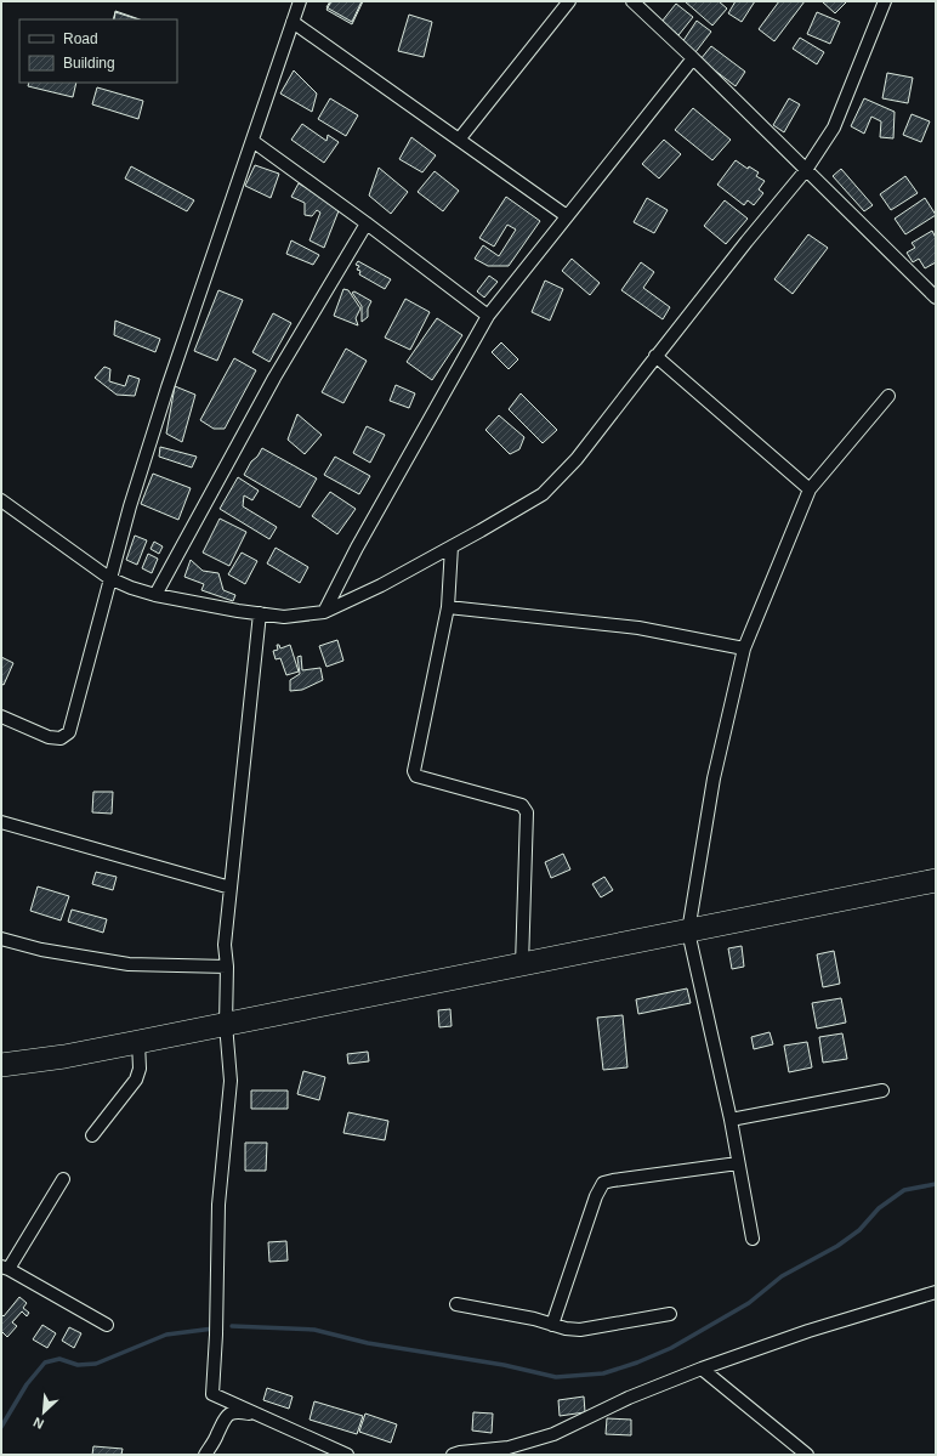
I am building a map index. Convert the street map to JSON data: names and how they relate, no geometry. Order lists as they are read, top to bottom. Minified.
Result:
{"legend":["Road","Building"],"north":"bottom left"}
